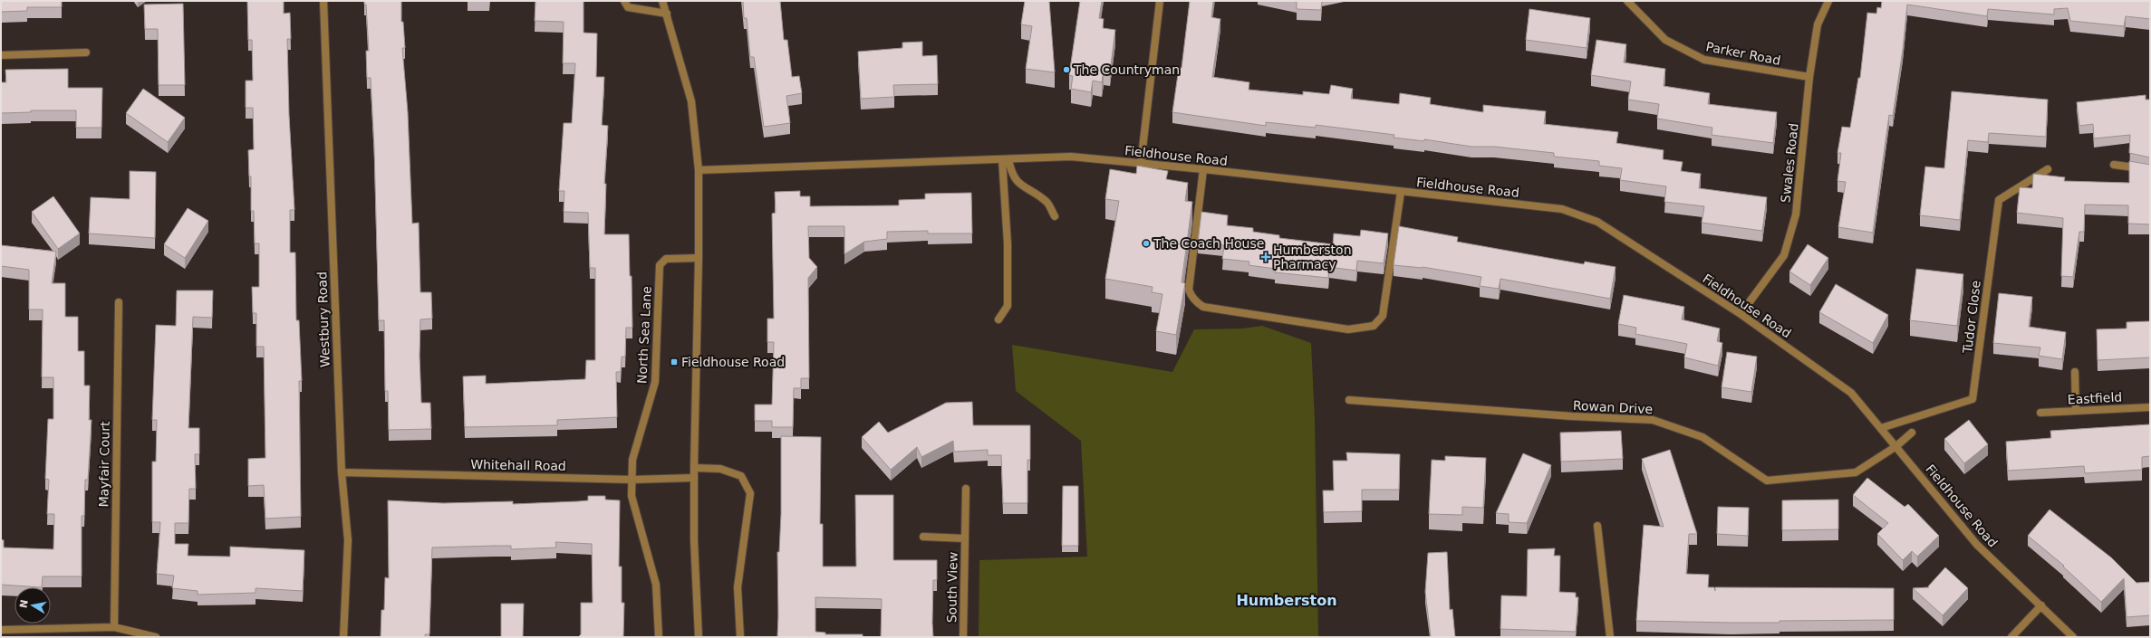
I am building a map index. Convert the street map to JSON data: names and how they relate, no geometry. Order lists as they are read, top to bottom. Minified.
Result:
{"streets":{"street":["Parker Road","Fieldhouse Road","Swales Road","Tudor Close","Westbury Road","North Sea Lane","Eastfield","Rowan Drive","Mayfair Court","Whitehall Road","South View"]},"crossings":[["Parker Road","Swales Road"],["Fieldhouse Road","Swales Road"],["Fieldhouse Road","Tudor Close"],["Fieldhouse Road","Rowan Drive"],["Westbury Road","Whitehall Road"],["North Sea Lane","Whitehall Road"]],"districts":["Humberston"],"places":{"other":["The Countryman","The Coach House"],"health":["Humberston Pharmacy"],"transit":["Fieldhouse Road"]},"north":"left"}
